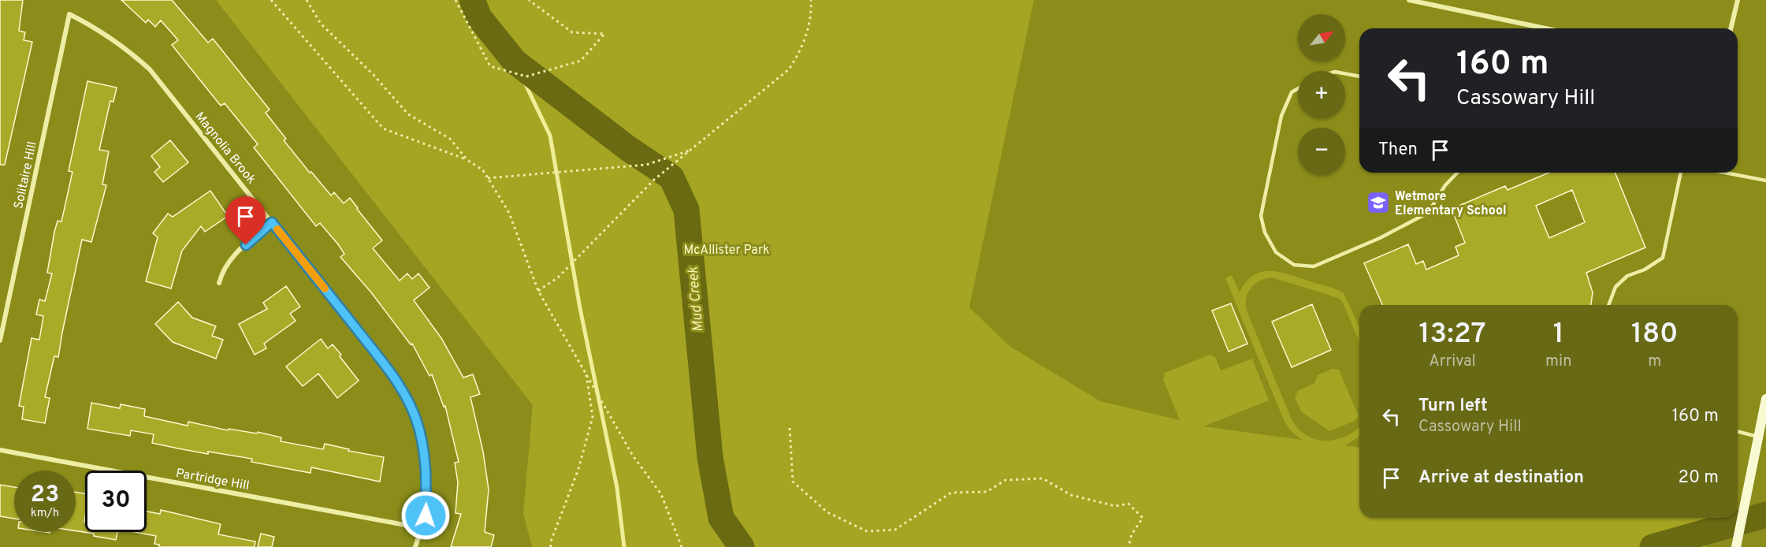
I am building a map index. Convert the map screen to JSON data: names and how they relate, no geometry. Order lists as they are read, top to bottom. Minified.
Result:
{"streets":{"street":["Magnolia Brook","Solitaire Hill","Partridge Hill"]},"crossings":[["Magnolia Brook","Solitaire Hill"],["Magnolia Brook","Partridge Hill"]],"water":["Mud Creek"],"parks":["McAllister Park"],"places":{"school or university":["Wetmore Elementary School"]},"north":"top right","page":{"map_buttons":["+","−"],"turn":["160 m","Cassowary Hill"],"then":"Then","eta":["13:27","Arrival","1","min","180","m"],"list":[{"name":"Turn left","note":"Cassowary Hill","value":"160 m"},{"name":"Arrive at destination","value":"20 m"}],"speed":"23 km/h","limit":"30"}}
